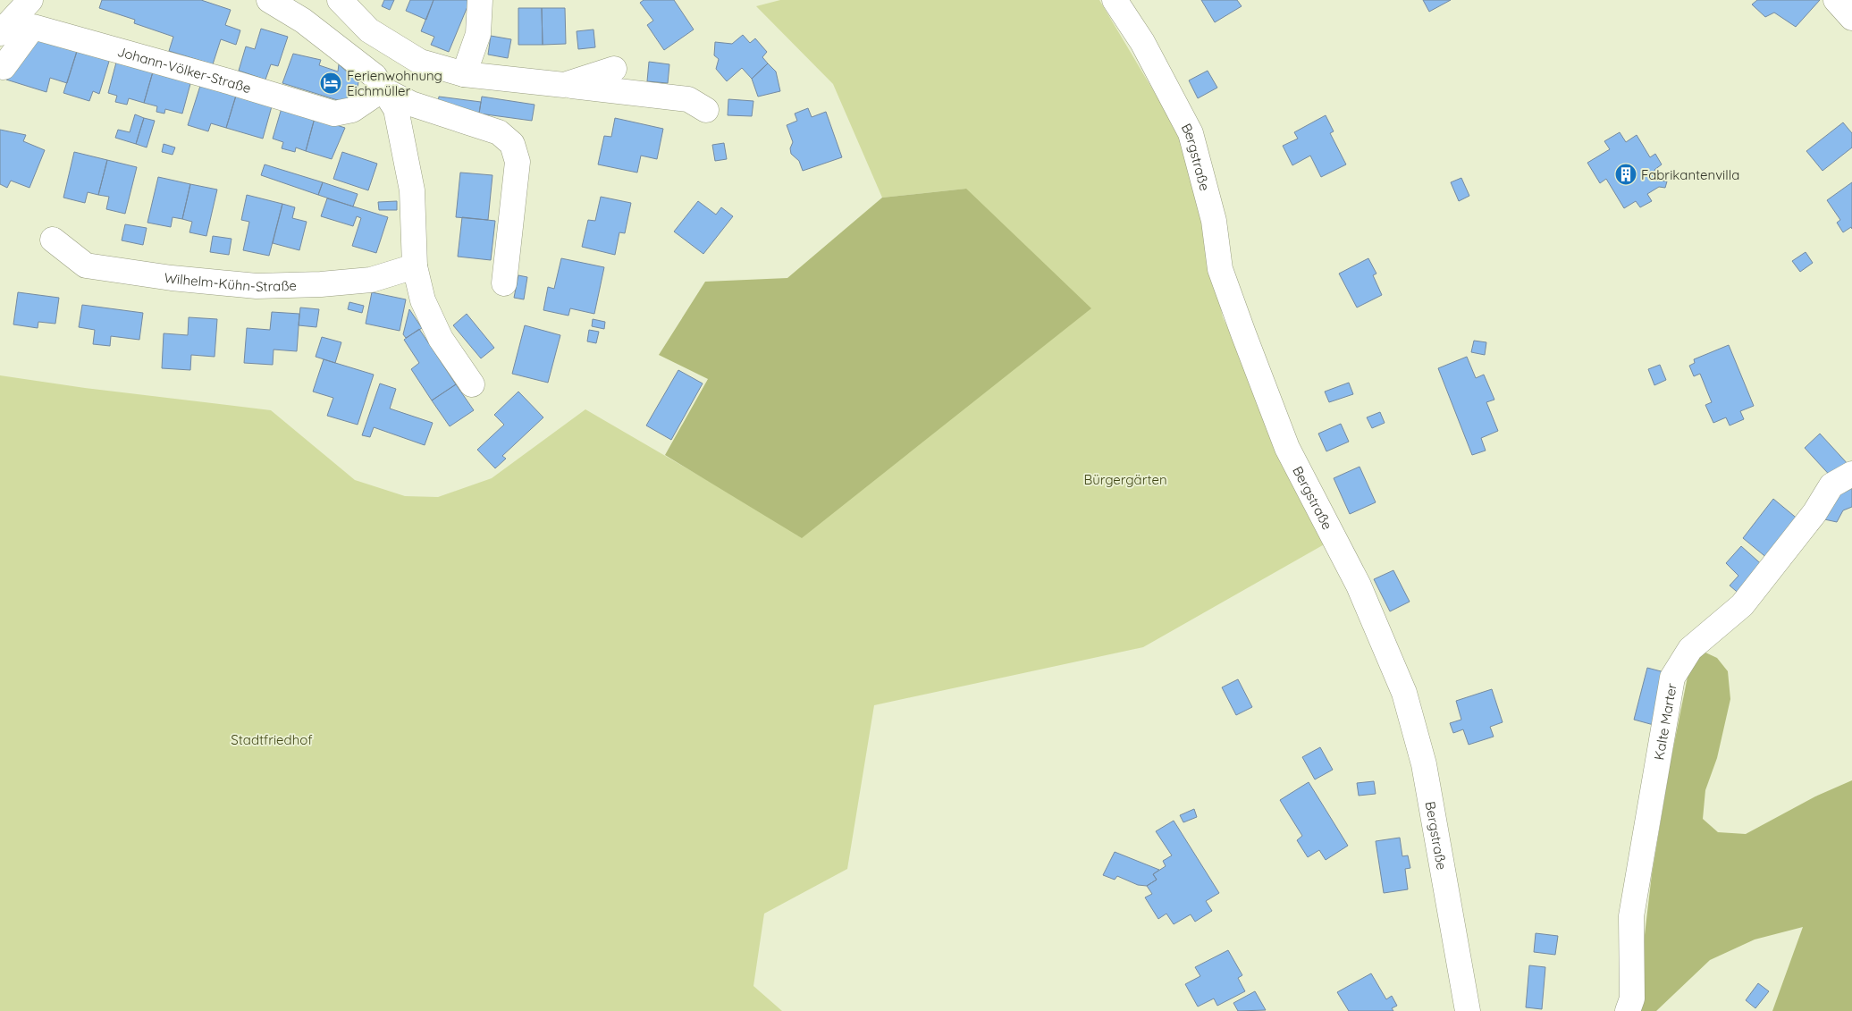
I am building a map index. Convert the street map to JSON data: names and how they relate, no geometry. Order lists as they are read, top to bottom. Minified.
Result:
{"streets":{"street":["Johann-Völker-Straße","Bergstraße","Wilhelm-Kühn-Straße","Kalte Marter"]},"parks":["Bürgergärten","Stadtfriedhof"],"places":{"hotel":["Ferienwohnung Eichmüller"],"building":["Fabrikantenvilla"]}}
